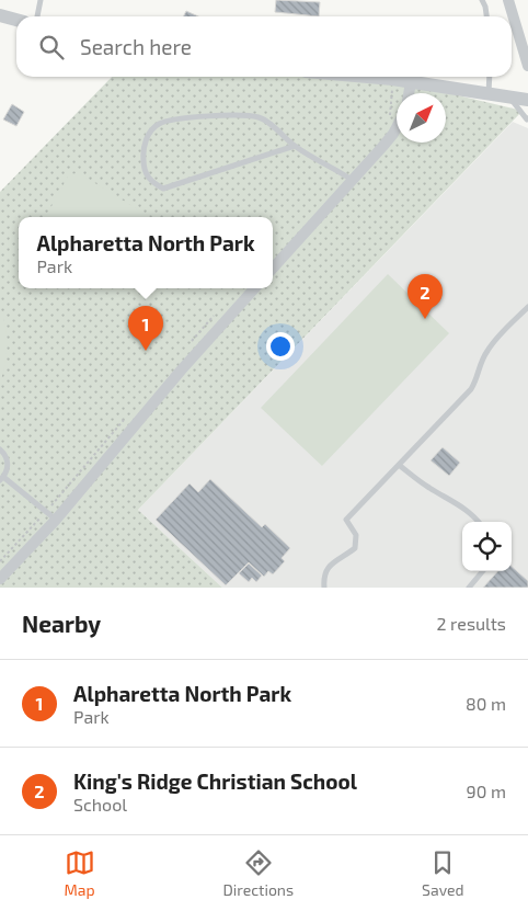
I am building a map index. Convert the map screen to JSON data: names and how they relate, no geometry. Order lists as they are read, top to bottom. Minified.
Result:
{"north":"top right","page":{"search":"Search here","popup":["Alpharetta North Park","Park"],"pins":["2","1"],"heading":["Nearby","2 results"],"list":[{"mark":"1","name":"Alpharetta North Park","note":"Park","value":"80 m"},{"mark":"2","name":"King's Ridge Christian School","note":"School","value":"90 m"}],"nav":["Map","Directions","Saved"]}}
